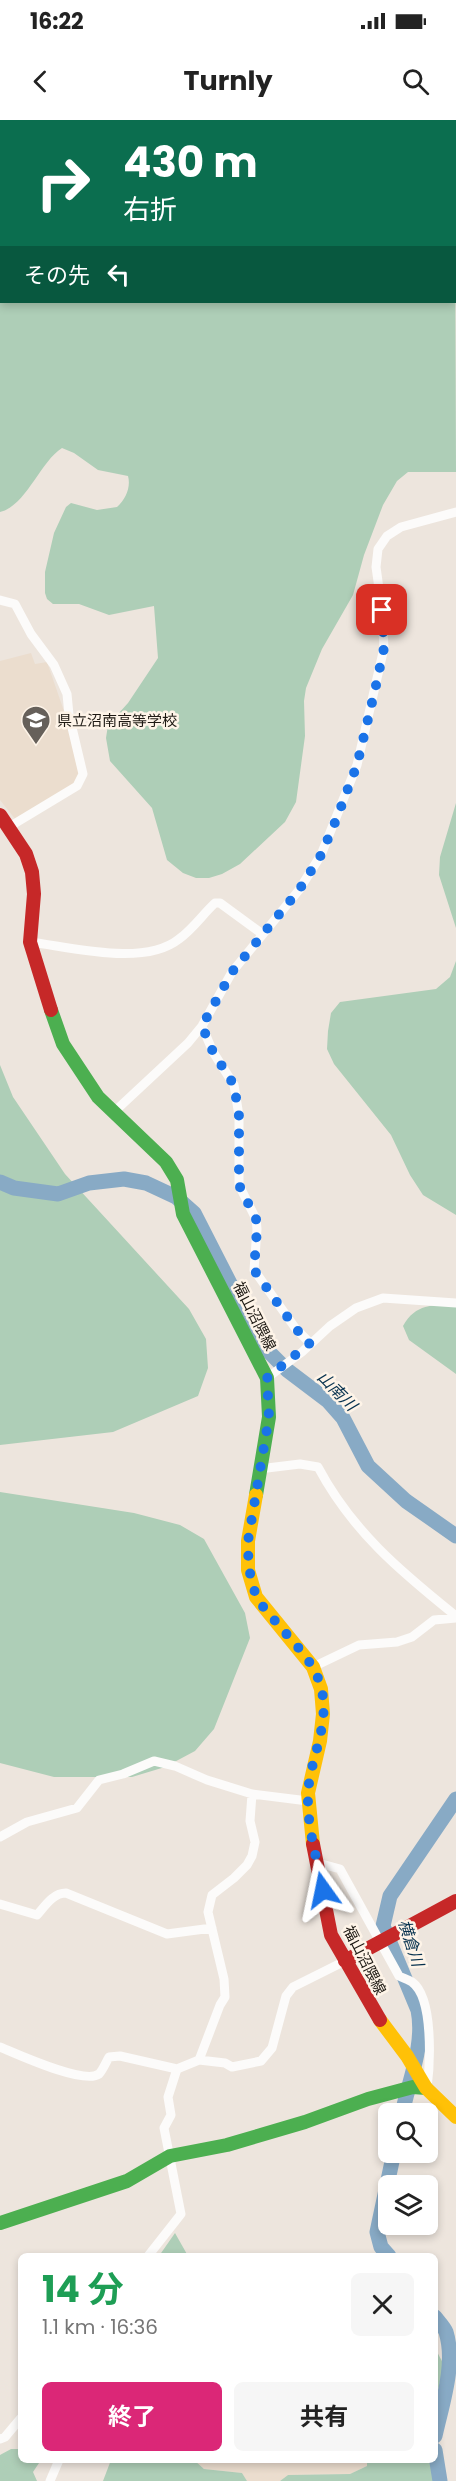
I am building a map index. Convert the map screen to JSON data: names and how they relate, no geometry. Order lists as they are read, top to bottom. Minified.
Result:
{"streets":{"main road":["福山沼隈線"]},"water":["山南川","横倉川"],"places":{"school or university":["県立沼南高等学校"]},"page":{"status":"16:22","header":"Turnly","turn":["430 m","右折"],"then":"その先","heading":["14 分","1.1 km · 16:36"],"buttons":["終了","共有"]}}
